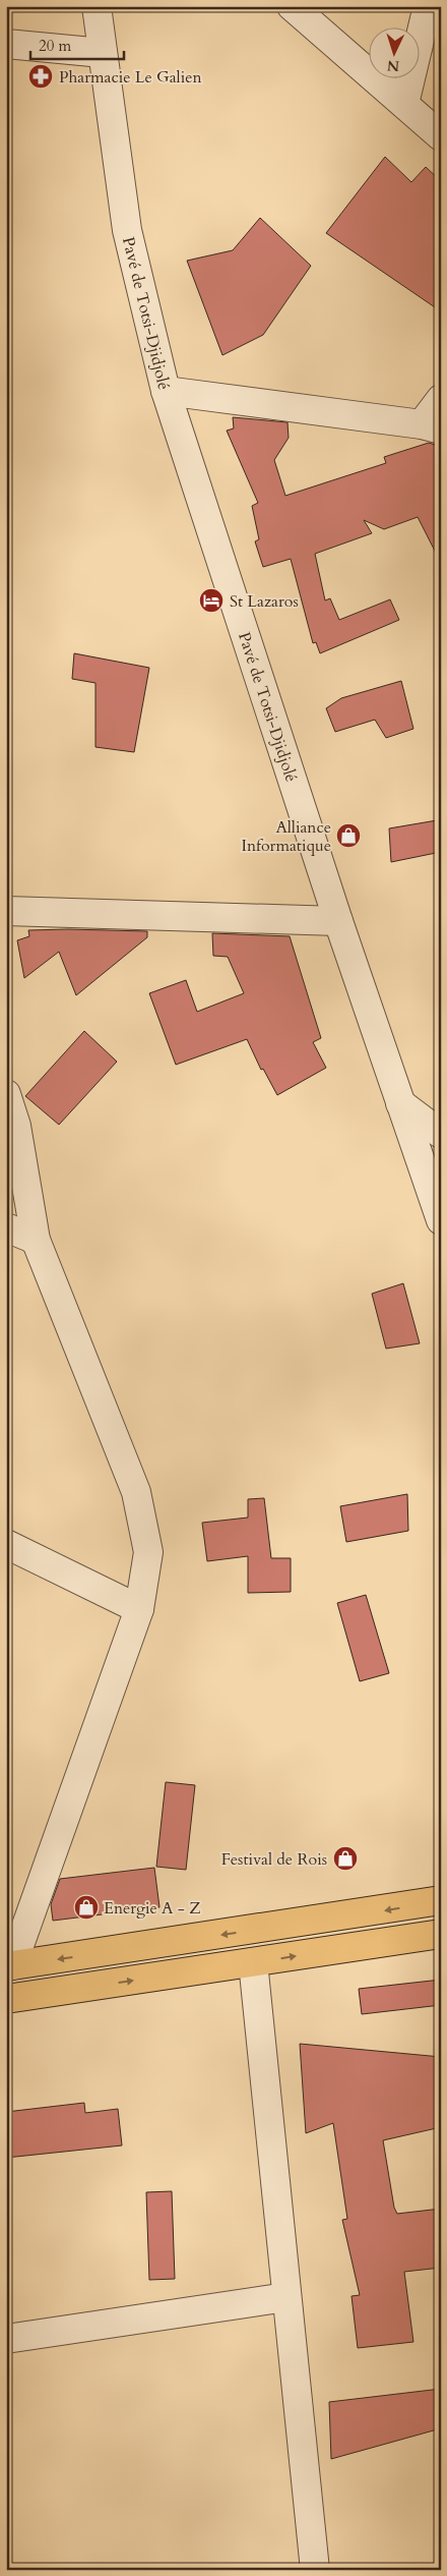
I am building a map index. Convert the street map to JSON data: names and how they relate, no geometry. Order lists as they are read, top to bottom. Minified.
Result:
{"streets":{"street":["Pavé de Totsi-Djidjolé"]},"places":{"pharmacy":["Pharmacie Le Galien"],"hotel":["St Lazaros"],"shop":["Alliance Informatique","Festival de Rois","Energie A - Z"]},"scale_bar":"20 m","north":"bottom"}
